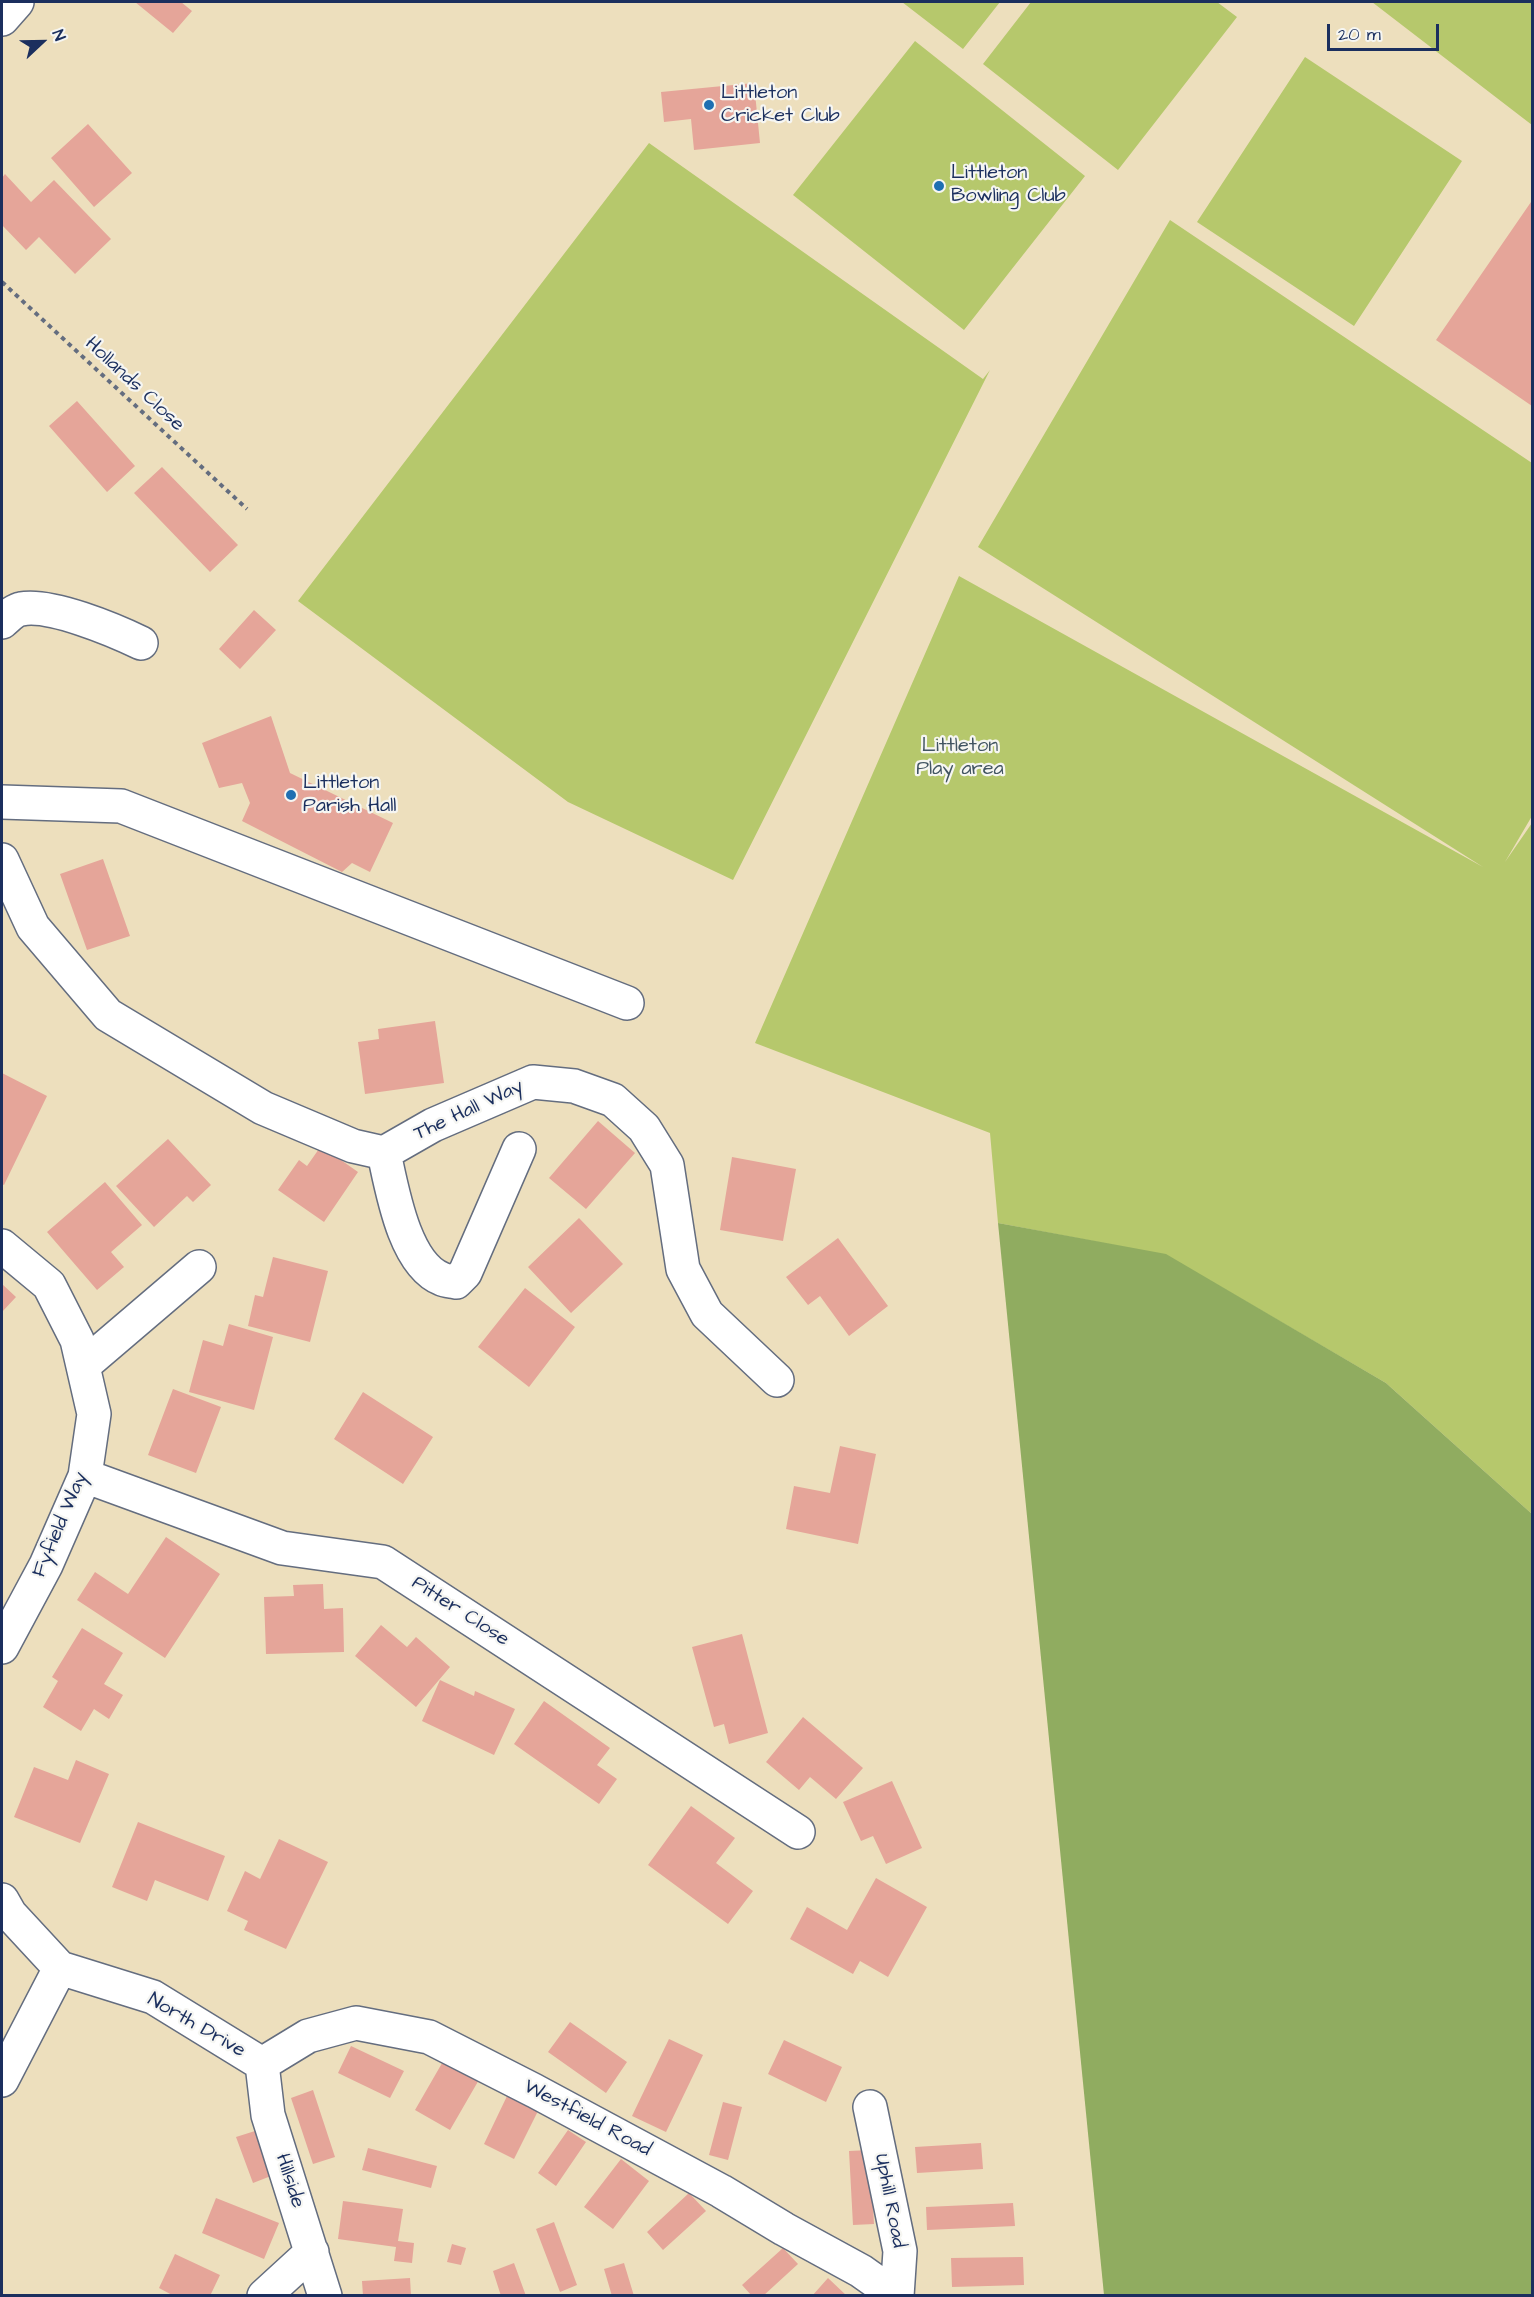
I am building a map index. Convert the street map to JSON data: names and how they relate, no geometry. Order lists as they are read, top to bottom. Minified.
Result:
{"streets":{"street":["The Hall Way","Fyfield Way","Pitter Close","North Drive","Westfield Road","Hillside","Uphill Road"],"path":["Hollands Close"]},"crossings":[["Fyfield Way","Pitter Close"],["North Drive","Westfield Road"],["North Drive","Hillside"],["Westfield Road","Hillside"],["Westfield Road","Uphill Road"]],"parks":["Littleton Play area"],"places":["Littleton Cricket Club","Littleton Bowling Club","Littleton Parish Hall"],"scale_bar":"20 m","north":"right"}
